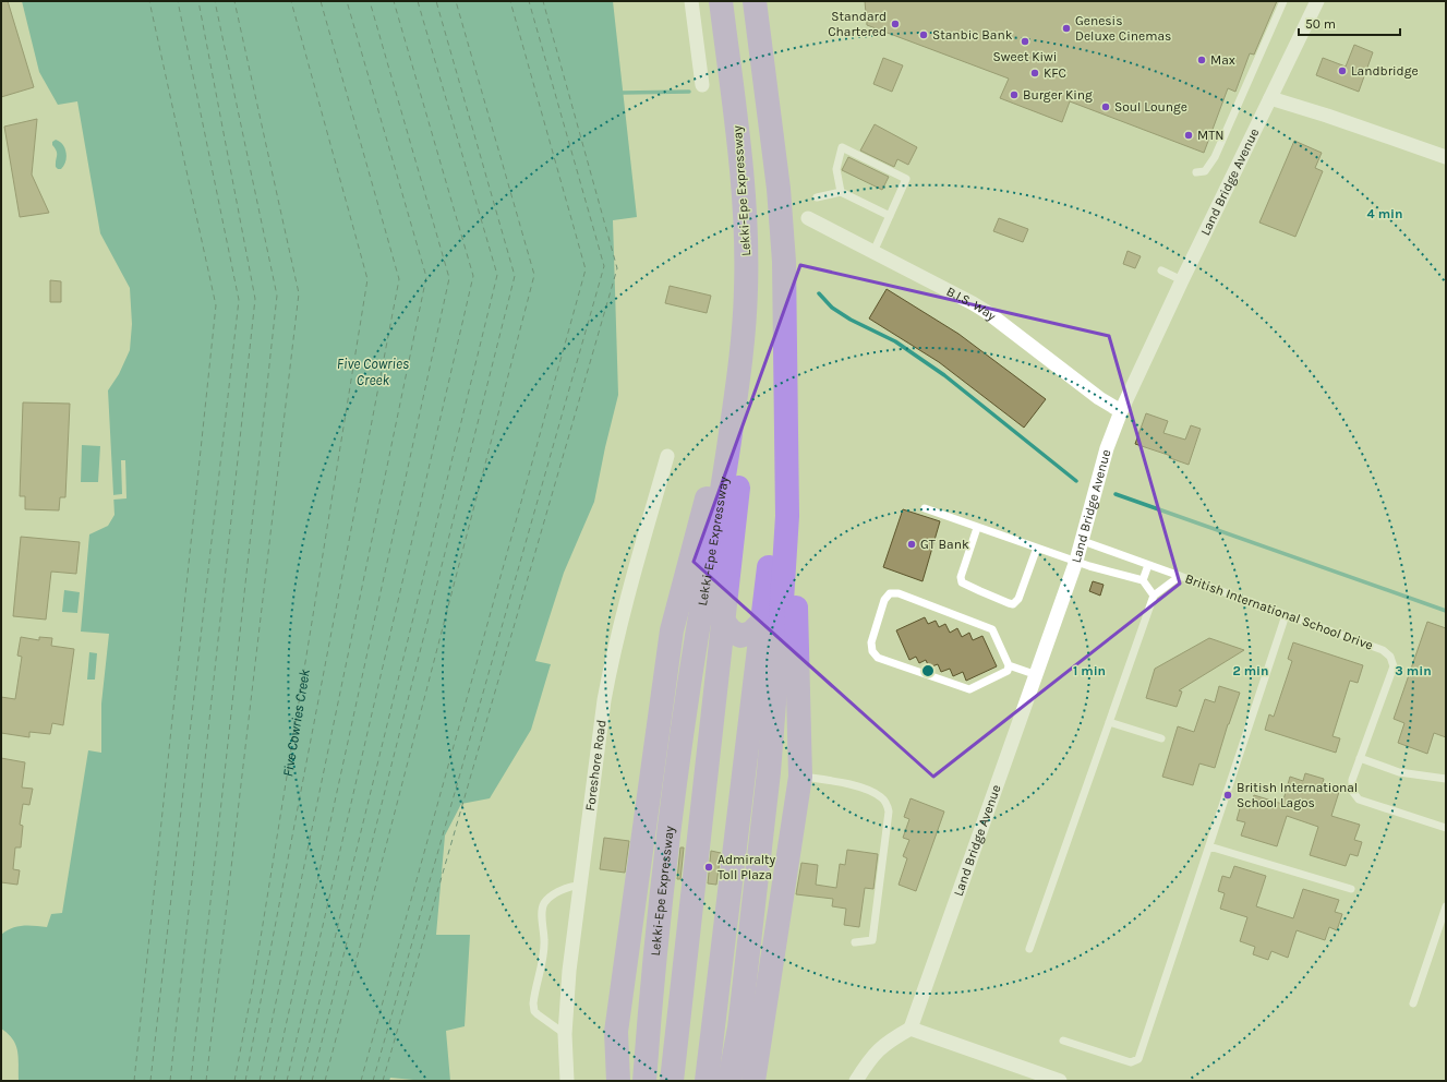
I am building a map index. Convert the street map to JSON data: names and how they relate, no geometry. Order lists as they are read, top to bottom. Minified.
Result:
{"streets":{"highway":["Lekki-Epe Expressway"],"street":["Land Bridge Avenue","B.I.S. Way","Foreshore Road"],"lane":["British International School Drive"]},"crossings":[["Land Bridge Avenue","B.I.S. Way"],["Land Bridge Avenue","British International School Drive"]],"water":["Five Cowries Creek"],"places":["Standard Chartered","Genesis Deluxe Cinemas","Stanbic Bank","Sweet Kiwi","Max","Landbridge","KFC","Burger King","Soul Lounge","MTN","GT Bank","British International School Lagos","Admiralty Toll Plaza"],"scale_bar":"50 m","rings":["4 min","1 min","2 min","3 min"]}
